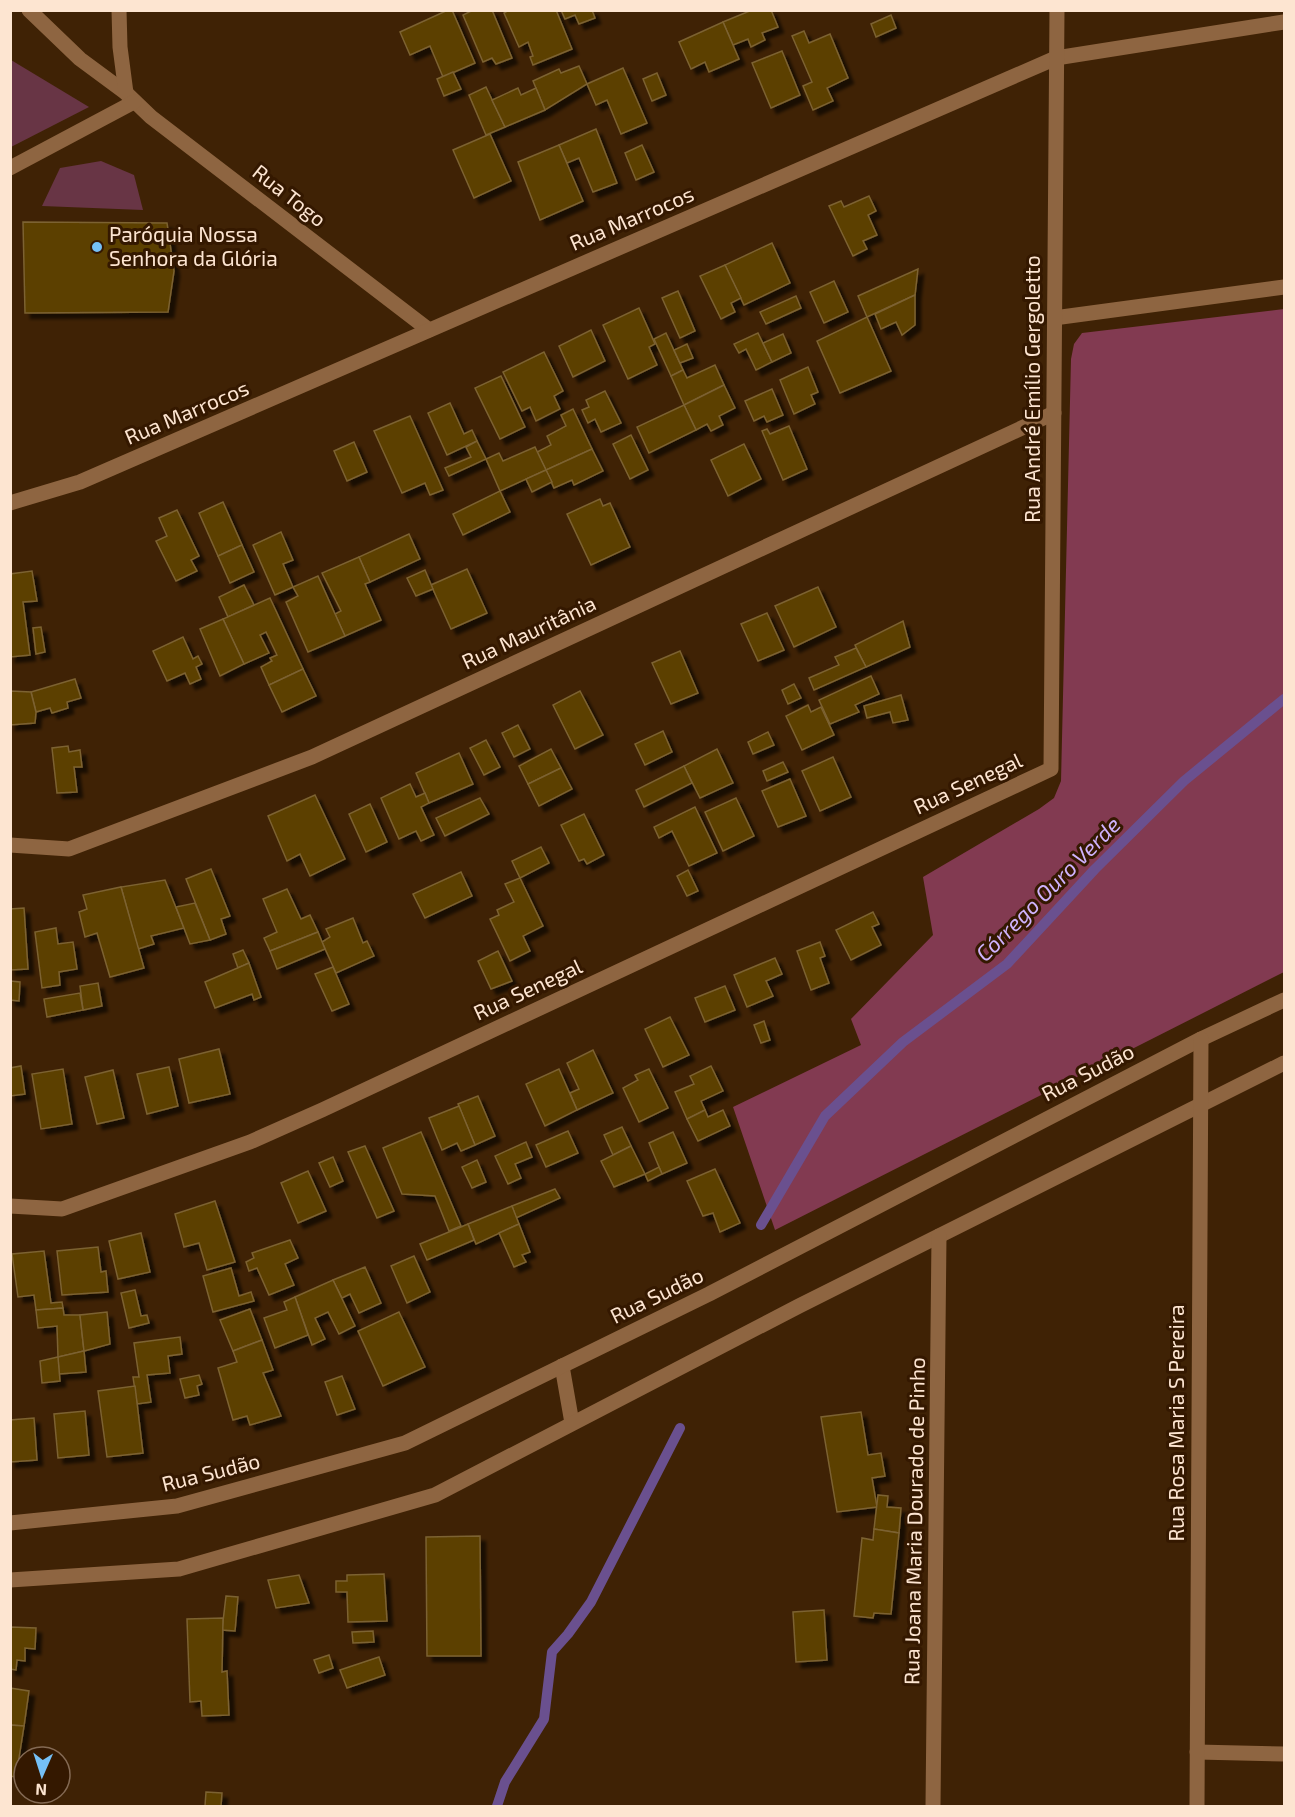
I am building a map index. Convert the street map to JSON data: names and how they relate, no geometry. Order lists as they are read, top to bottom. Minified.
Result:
{"streets":{"street":["Rua Togo","Rua Marrocos","Rua André Emílio Gergoletto","Rua Mauritânia","Rua Senegal","Rua Sudão","Rua Rosa Maria S Pereira","Rua Joana Maria Dourado de Pinho"]},"crossings":[["Rua Togo","Rua Marrocos"],["Rua Marrocos","Rua André Emílio Gergoletto"],["Rua André Emílio Gergoletto","Rua Mauritânia"],["Rua André Emílio Gergoletto","Rua Senegal"],["Rua Sudão","Rua Rosa Maria S Pereira"]],"water":["Córrego Ouro Verde"],"places":["Paróquia Nossa Senhora da Glória"],"north":"bottom"}
